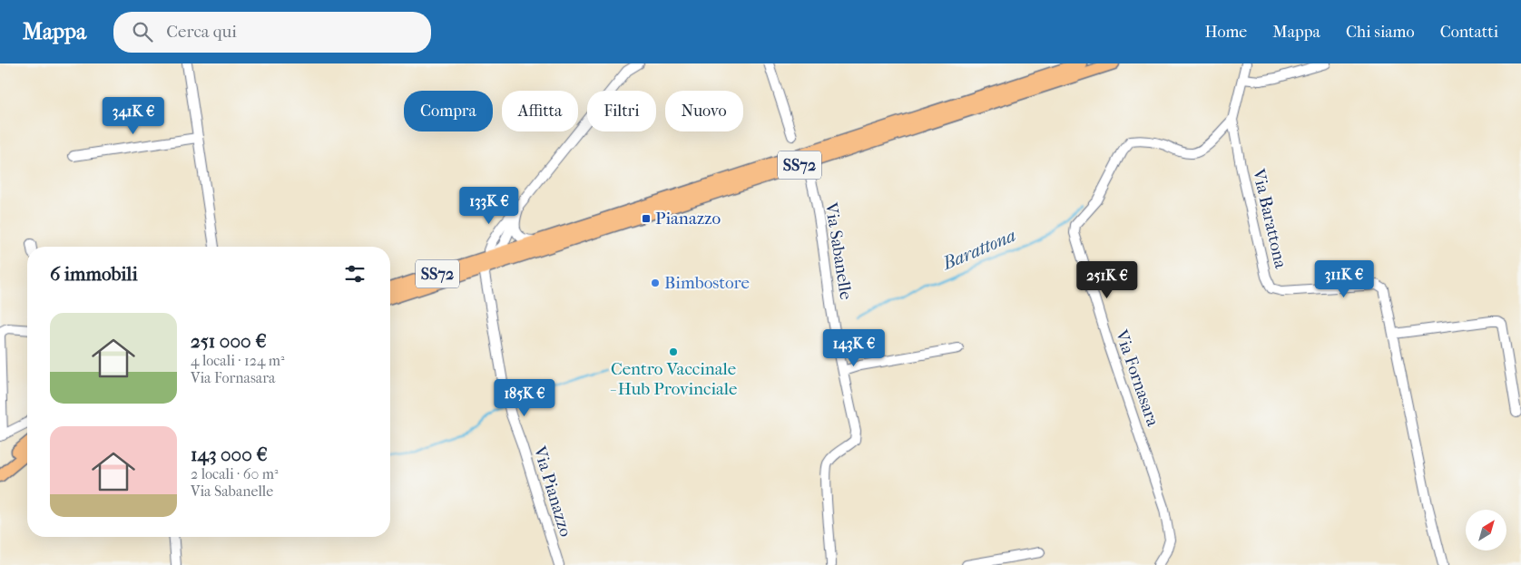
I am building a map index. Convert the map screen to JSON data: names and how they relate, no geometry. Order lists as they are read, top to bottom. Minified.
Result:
{"streets":{"main road":["SS72"],"street":["Via Barattona","Via Sabanelle","Via Fornasara","Via Pianazzo"]},"crossings":[["SS72","Via Sabanelle"],["SS72","Via Pianazzo"],["Via Barattona","Via Fornasara"]],"water":["Barattona"],"places":{"transit":["Pianazzo"],"other":["Bimbostore","Centro Vaccinale - Hub Provinciale"]},"north":"top right","page":{"header":"Mappa","search":"Cerca qui","nav":["Home","Mappa","Chi siamo","Contatti"],"chip":["Compra","Affitta","Filtri","Nuovo"],"price":["341K €","133K €","311K €","251K €","143K €","185K €"],"heading":"6 immobili","list":[{"name":"251 000 €","note":"4 locali · 124 m² · Via Fornasara"},{"name":"143 000 €","note":"2 locali · 60 m² · Via Sabanelle"}]}}
